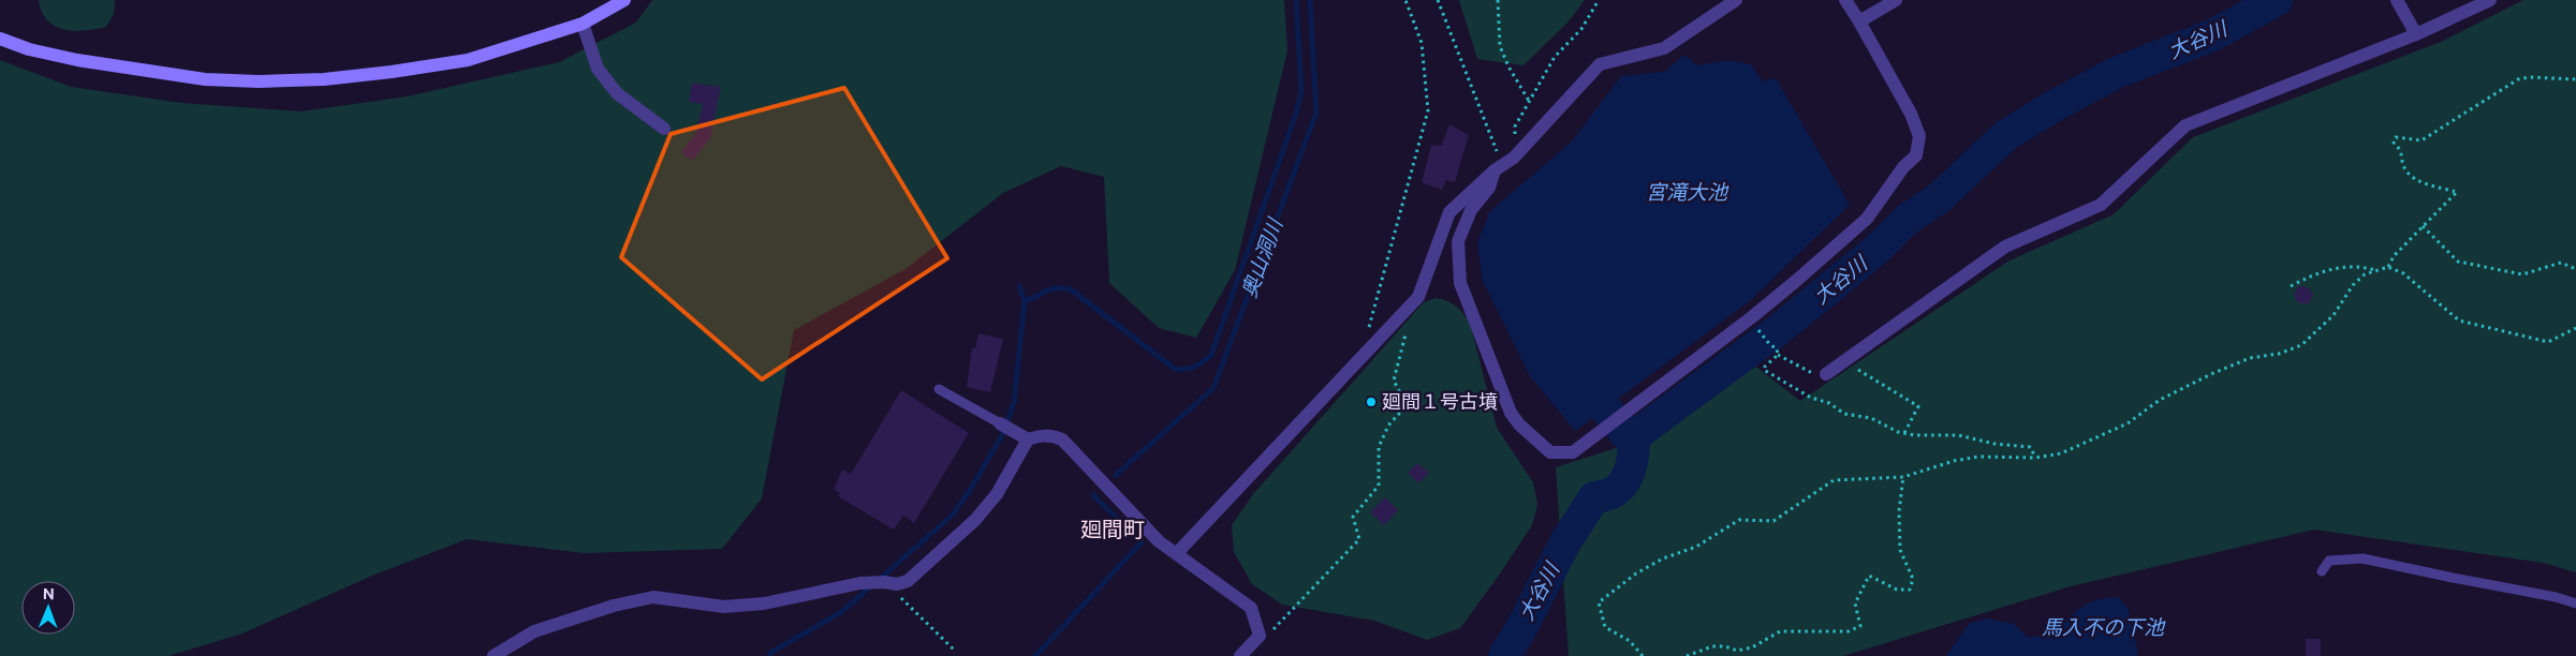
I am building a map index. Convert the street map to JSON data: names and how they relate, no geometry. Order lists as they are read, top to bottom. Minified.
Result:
{"districts":["廻間町"],"water":["大谷川","宮滝大池","奥山洞川","馬入不の下池"],"places":["廻間１号古墳"],"north":"top"}
